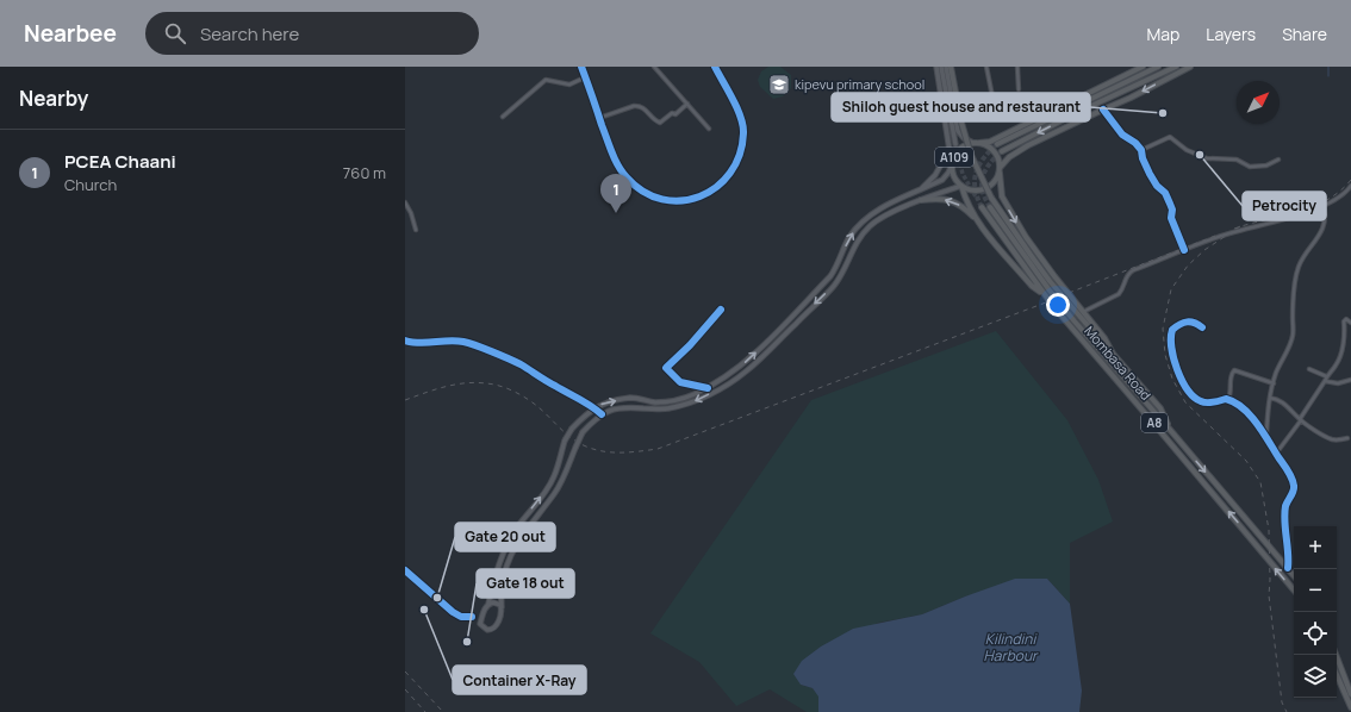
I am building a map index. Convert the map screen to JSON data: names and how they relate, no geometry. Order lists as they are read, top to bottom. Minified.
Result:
{"streets":{"highway":["A109","Mombasa Road","A8"]},"water":["Kilindini Harbour"],"places":{"school or university":["kipevu primary school"],"other":["Shiloh guest house and restaurant","Petrocity","Gate 20 out","Container X-Ray","Gate 18 out"]},"north":"top right","page":{"header":"Nearbee","search":"Search here","nav":["Map","Layers","Share"],"heading":"Nearby","list":[{"mark":"1","name":"PCEA Chaani","note":"Church","value":"760 m"}],"pins":"1","map_buttons":["+","−"]}}
